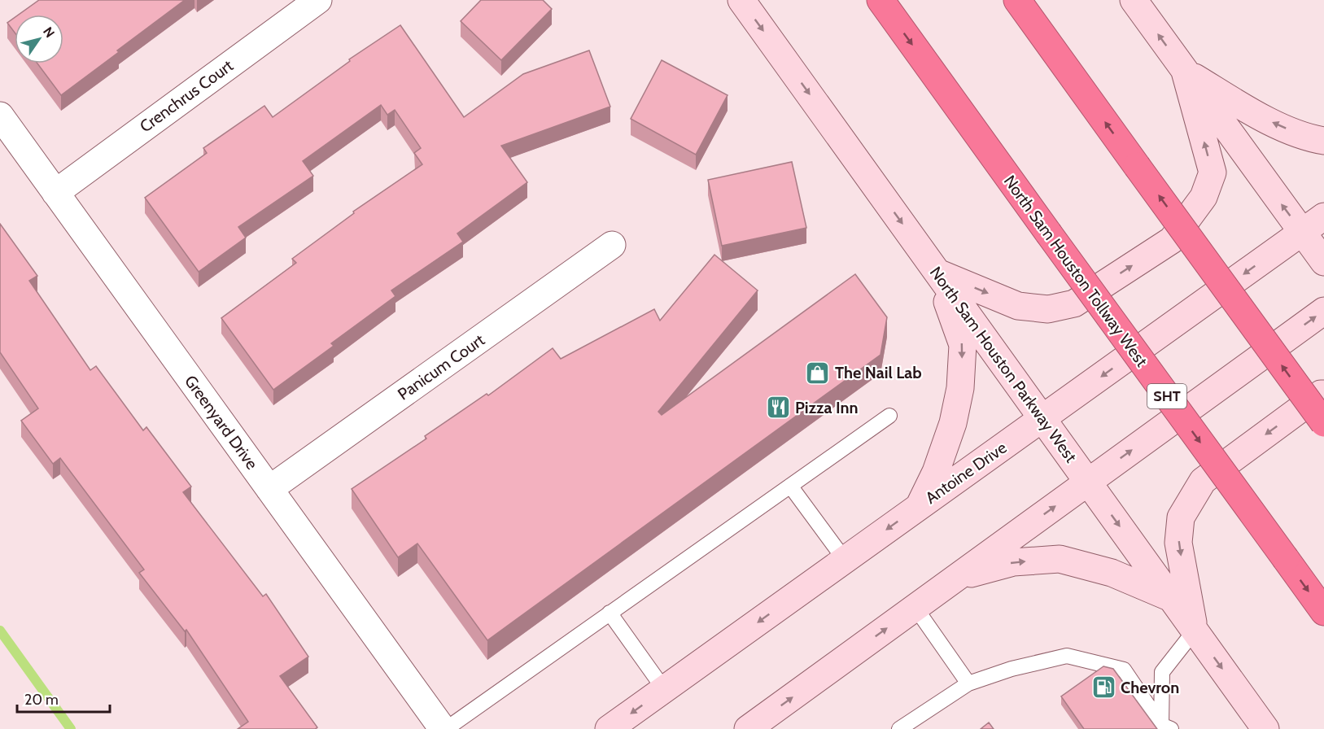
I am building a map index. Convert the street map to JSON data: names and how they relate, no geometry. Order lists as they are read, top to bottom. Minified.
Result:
{"streets":{"highway":["North Sam Houston Tollway West","SHT"],"main road":["North Sam Houston Parkway West","Antoine Drive"],"street":["Crenchrus Court","Panicum Court","Greenyard Drive"]},"crossings":[["Crenchrus Court","Greenyard Drive"],["North Sam Houston Parkway West","Antoine Drive"],["Panicum Court","Greenyard Drive"]],"one_way":["North Sam Houston Parkway West"],"places":{"shop":["The Nail Lab"],"restaurant":["Pizza Inn"],"fuel station":["Chevron"]},"scale_bar":"20 m","north":"top right"}
